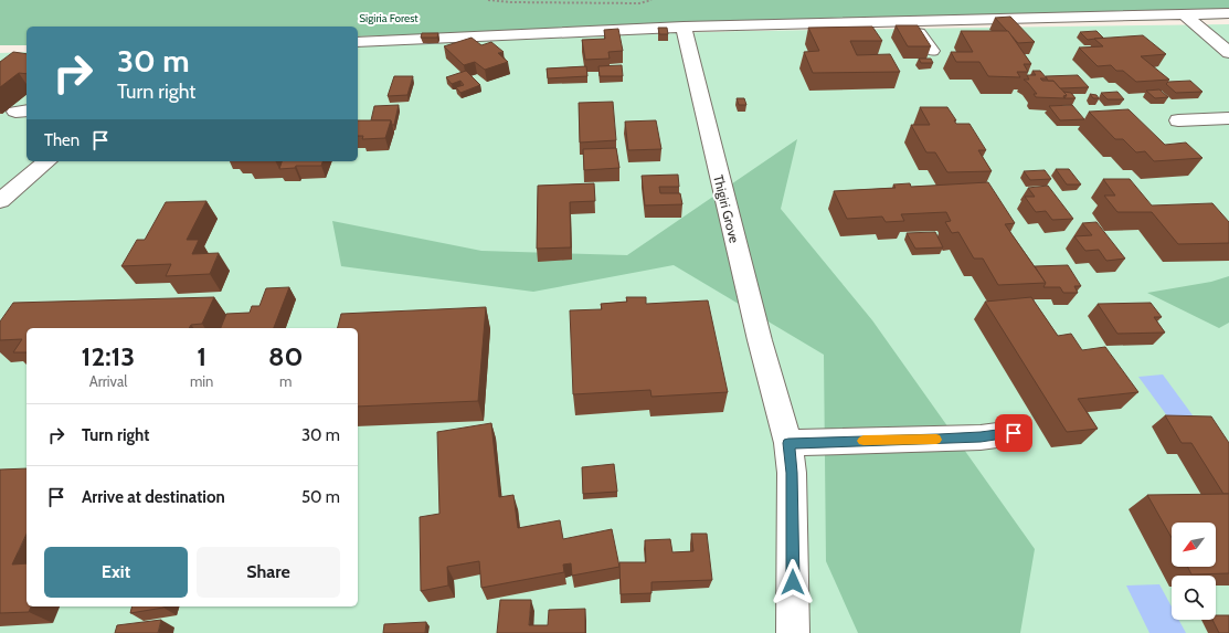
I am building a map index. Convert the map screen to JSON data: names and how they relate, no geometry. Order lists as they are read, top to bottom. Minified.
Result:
{"streets":{"street":["Thigiri Grove"]},"parks":["Sigiria Forest"],"north":"bottom left","page":{"turn":["30 m","Turn right"],"then":"Then","eta":["12:13","Arrival","1","min","80","m"],"list":[{"name":"Turn right","value":"30 m"},{"name":"Arrive at destination","value":"50 m"}],"buttons":["Exit","Share"]}}
